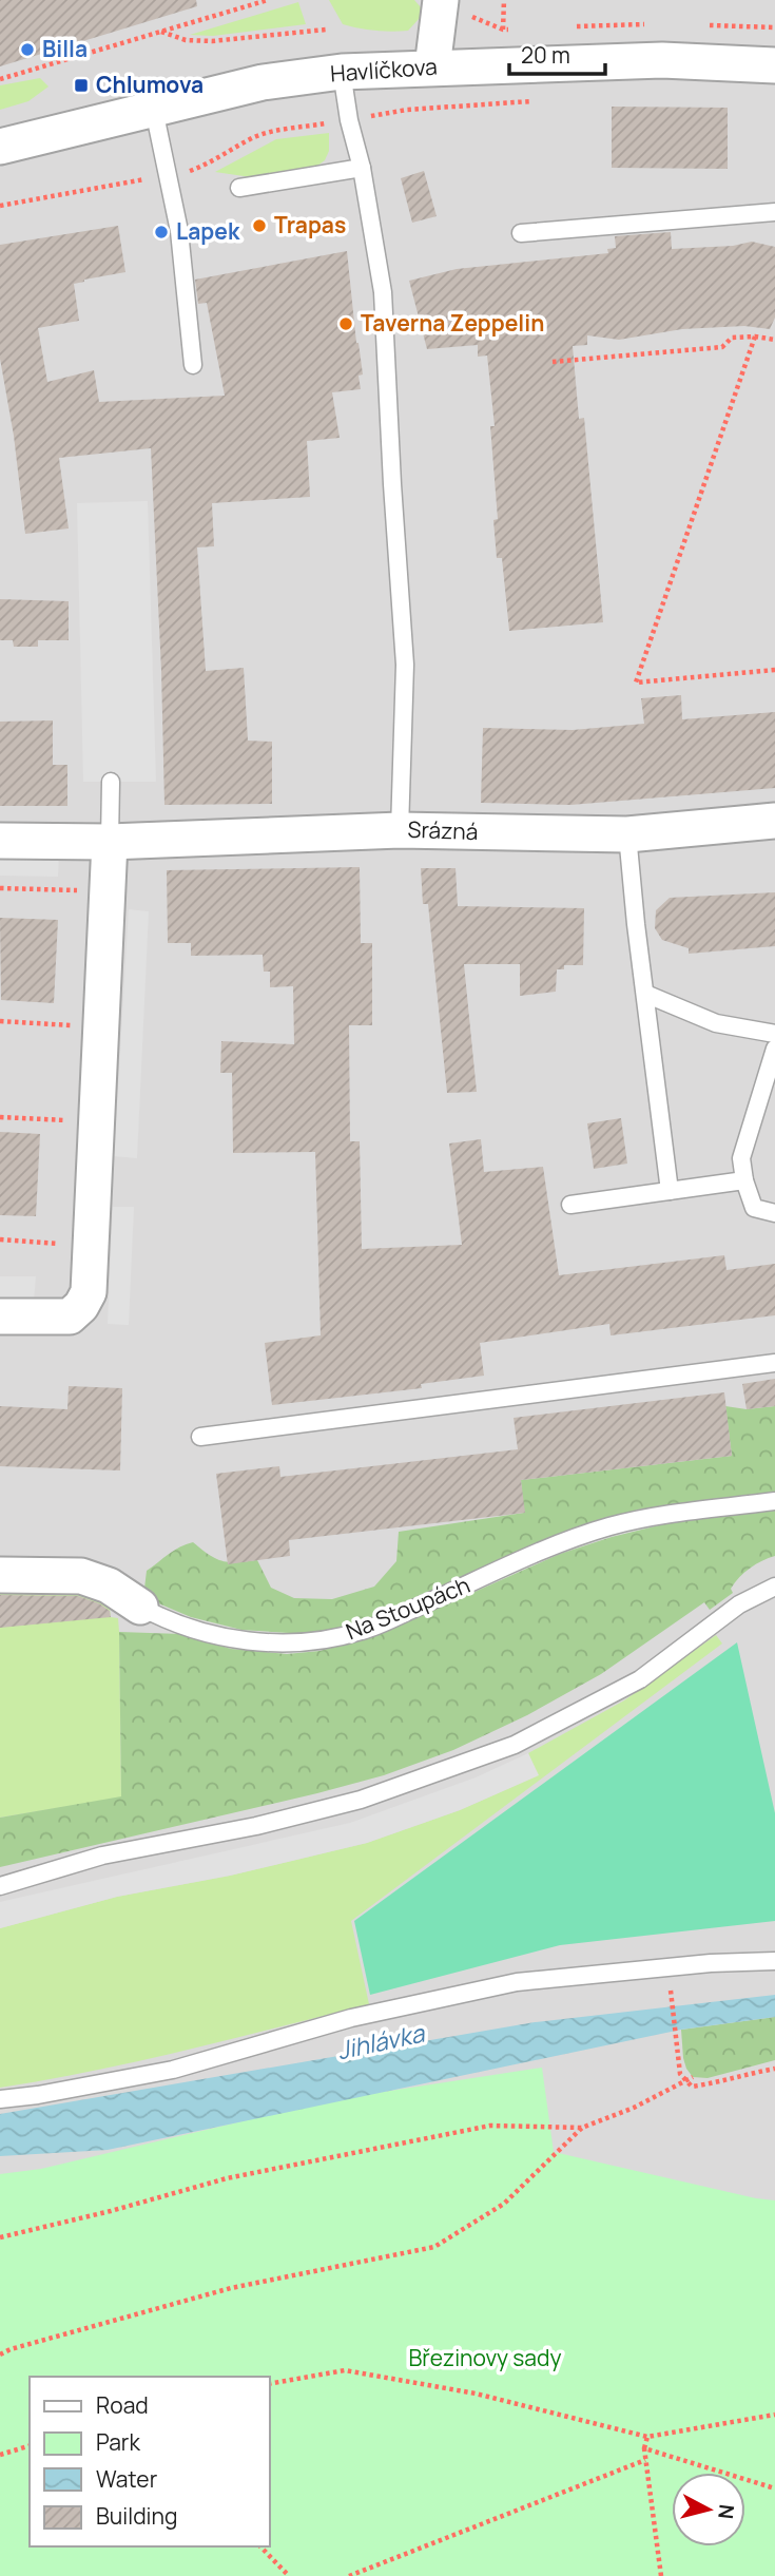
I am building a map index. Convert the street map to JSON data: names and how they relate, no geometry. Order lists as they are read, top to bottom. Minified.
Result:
{"streets":{"street":["Havlíčkova","Srázná","Na Stoupách"]},"water":["Jihlávka"],"parks":["Březinovy sady"],"places":{"other":["Billa","Trapas","Lapek","Taverna Zeppelin"],"transit":["Chlumova"]},"legend":["Road","Park","Water","Building"],"scale_bar":"20 m","north":"right"}
